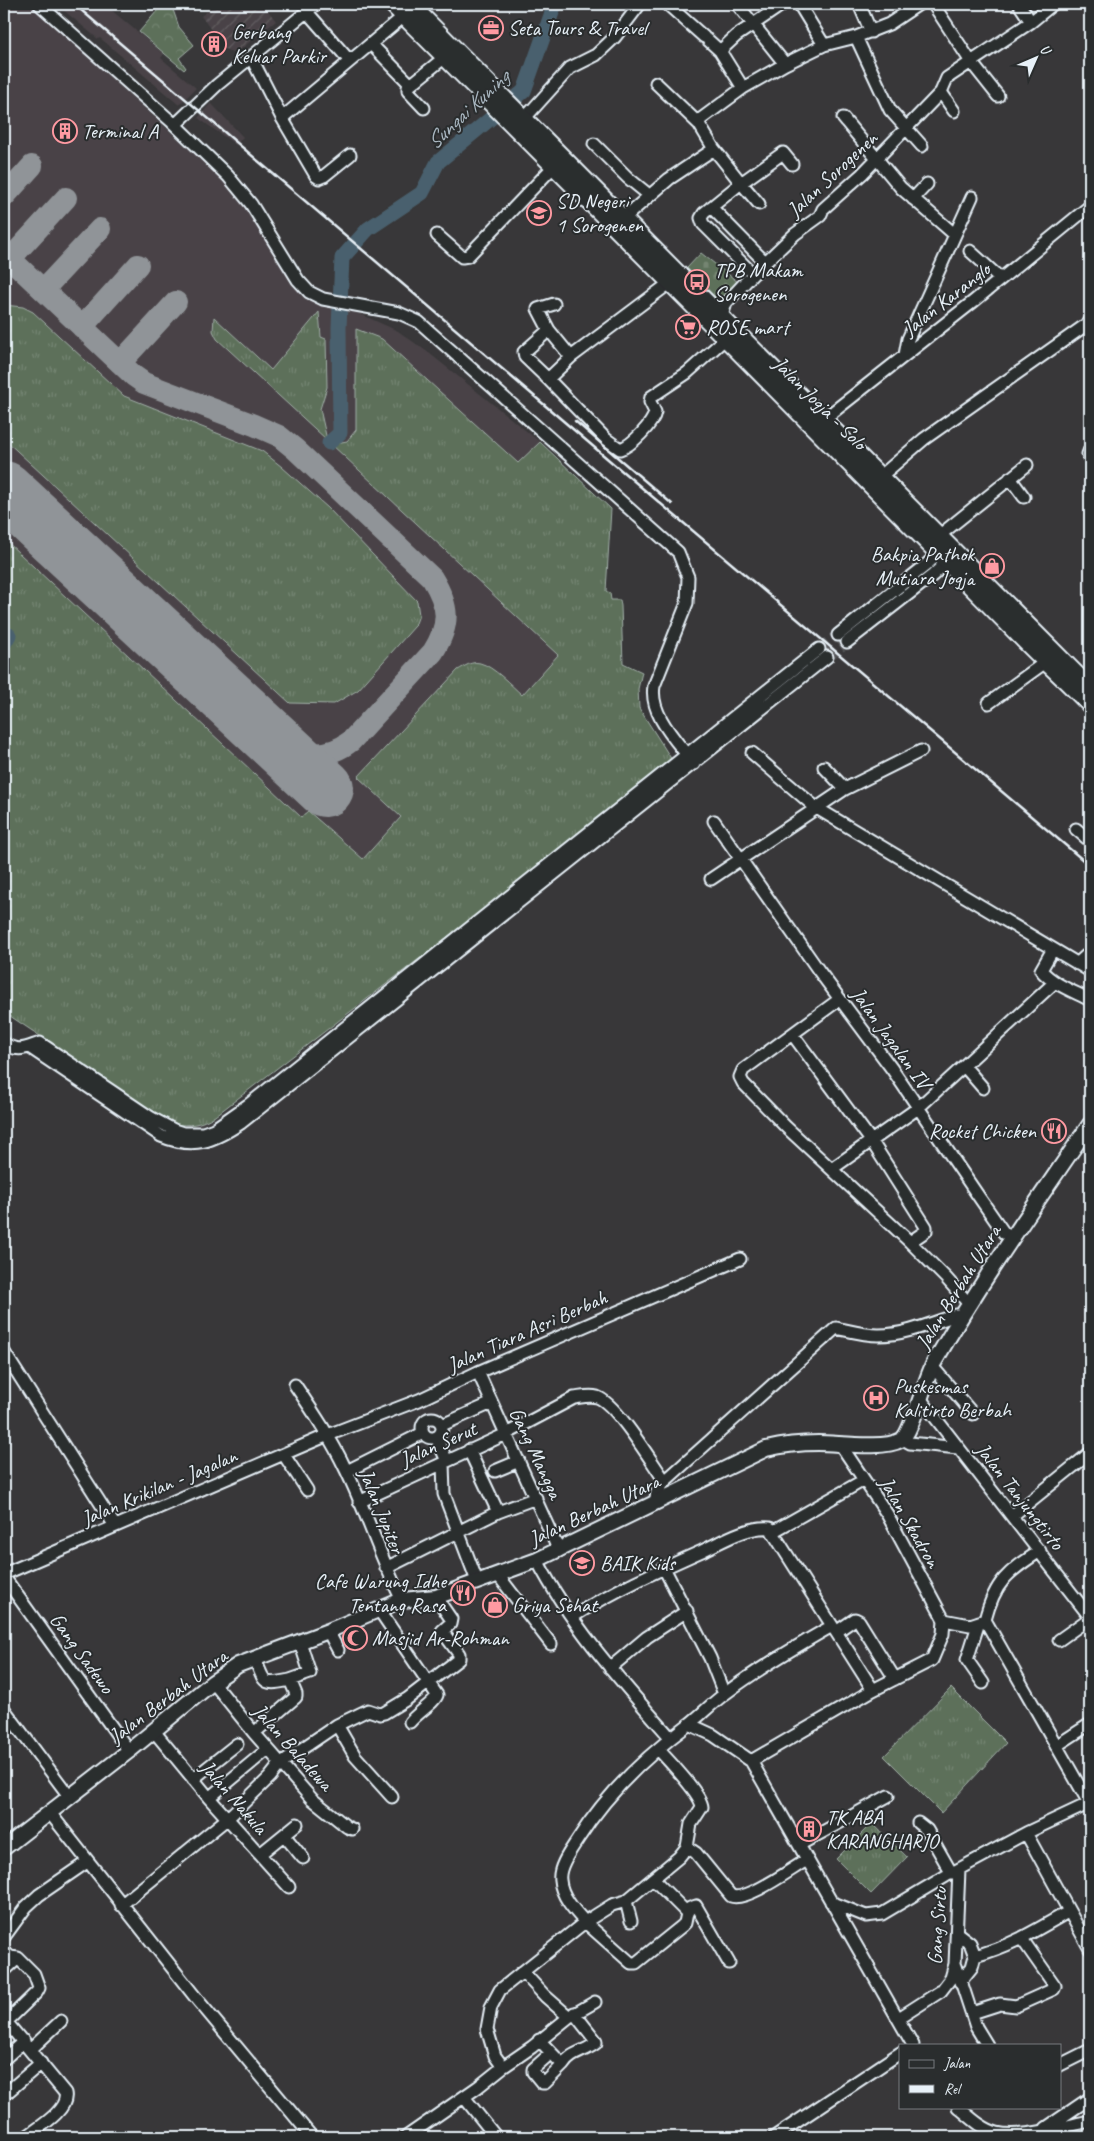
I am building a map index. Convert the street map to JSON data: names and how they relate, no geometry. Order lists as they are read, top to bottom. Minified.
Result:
{"streets":{"highway":["Jalan Jogja - Solo"],"main road":["Jalan Berbah Utara"],"street":["Jalan Sorogenen","Jalan Karanglo","Jalan Jagalan IV","Jalan Tiara Asri Berbah","Jalan Serut","Gang Mangga","Jalan Krikilan - Jagalan","Jalan Tanjungtirto","Jalan Jupiter","Jalan Skadron","Gang Sadewo","Jalan Baladewa","Jalan Nakula","Gang Sirtu"]},"crossings":[["Jalan Sorogenen","Jalan Jogja - Solo"],["Jalan Karanglo","Jalan Jogja - Solo"],["Jalan Jagalan IV","Jalan Berbah Utara"],["Jalan Berbah Utara","Gang Mangga"],["Jalan Berbah Utara","Jalan Tanjungtirto"],["Jalan Berbah Utara","Jalan Jupiter"],["Jalan Berbah Utara","Jalan Skadron"],["Jalan Berbah Utara","Gang Sadewo"],["Jalan Berbah Utara","Jalan Baladewa"],["Jalan Berbah Utara","Jalan Nakula"],["Jalan Tiara Asri Berbah","Gang Mangga"],["Jalan Tiara Asri Berbah","Jalan Krikilan - Jagalan"],["Jalan Tiara Asri Berbah","Jalan Jupiter"],["Jalan Serut","Gang Mangga"],["Jalan Serut","Jalan Jupiter"],["Jalan Krikilan - Jagalan","Jalan Jupiter"],["Jalan Krikilan - Jagalan","Gang Sadewo"]],"water":["Sungai Kuning"],"places":{"office":["Seta Tours & Travel"],"building":["Gerbang Keluar Parkir","Terminal A","TK ABA KARANGHARJO"],"school or university":["SD Negeri 1 Sorogenen","BAIK Kids"],"bus stop":["TPB Makam Sorogenen"],"supermarket":["ROSE mart"],"shop":["Bakpia Pathok Mutiara Jogja","Griya Sehat"],"restaurant":["Rocket Chicken","Cafe Warung Idhe Tentang Rasa"],"hospital":["Puskesmas Kalitirto Berbah"],"mosque":["Masjid Ar-Rohman"]},"legend":["Jalan","Rel"],"north":"top right"}
